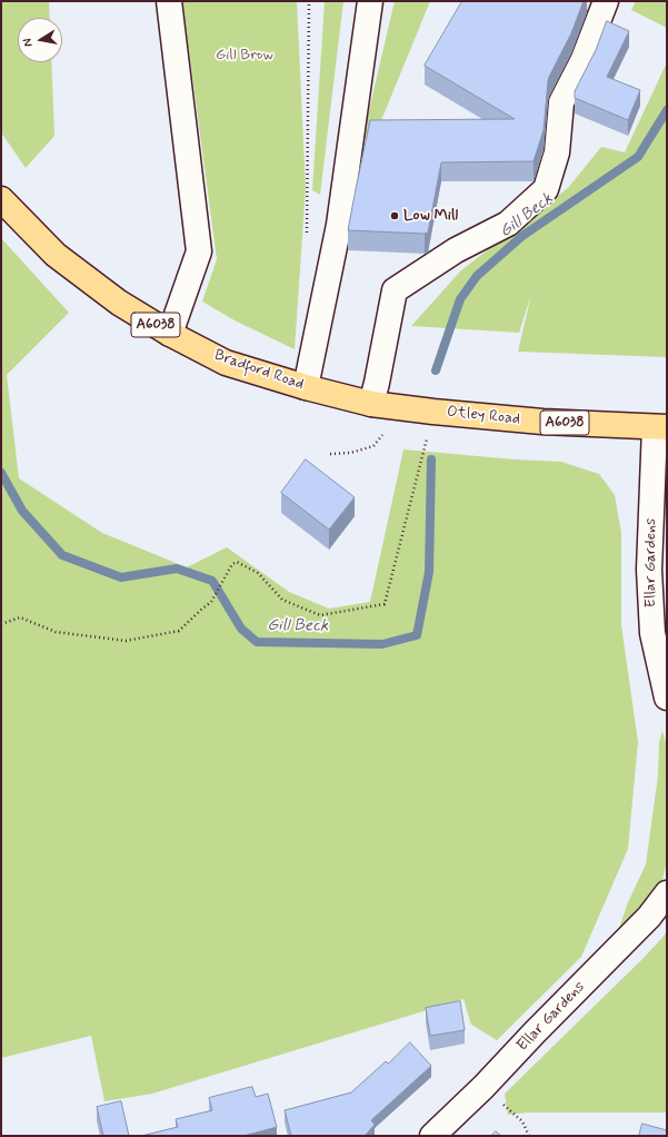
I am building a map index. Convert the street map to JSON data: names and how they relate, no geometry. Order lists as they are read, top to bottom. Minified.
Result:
{"streets":{"main road":["A6038","Bradford Road","Otley Road"],"street":["Ellar Gardens"]},"crossings":[["Bradford Road","Otley Road"],["Otley Road","Ellar Gardens"]],"water":["Gill Beck"],"parks":["Gill Brow"],"places":["Low Mill"],"north":"left"}
